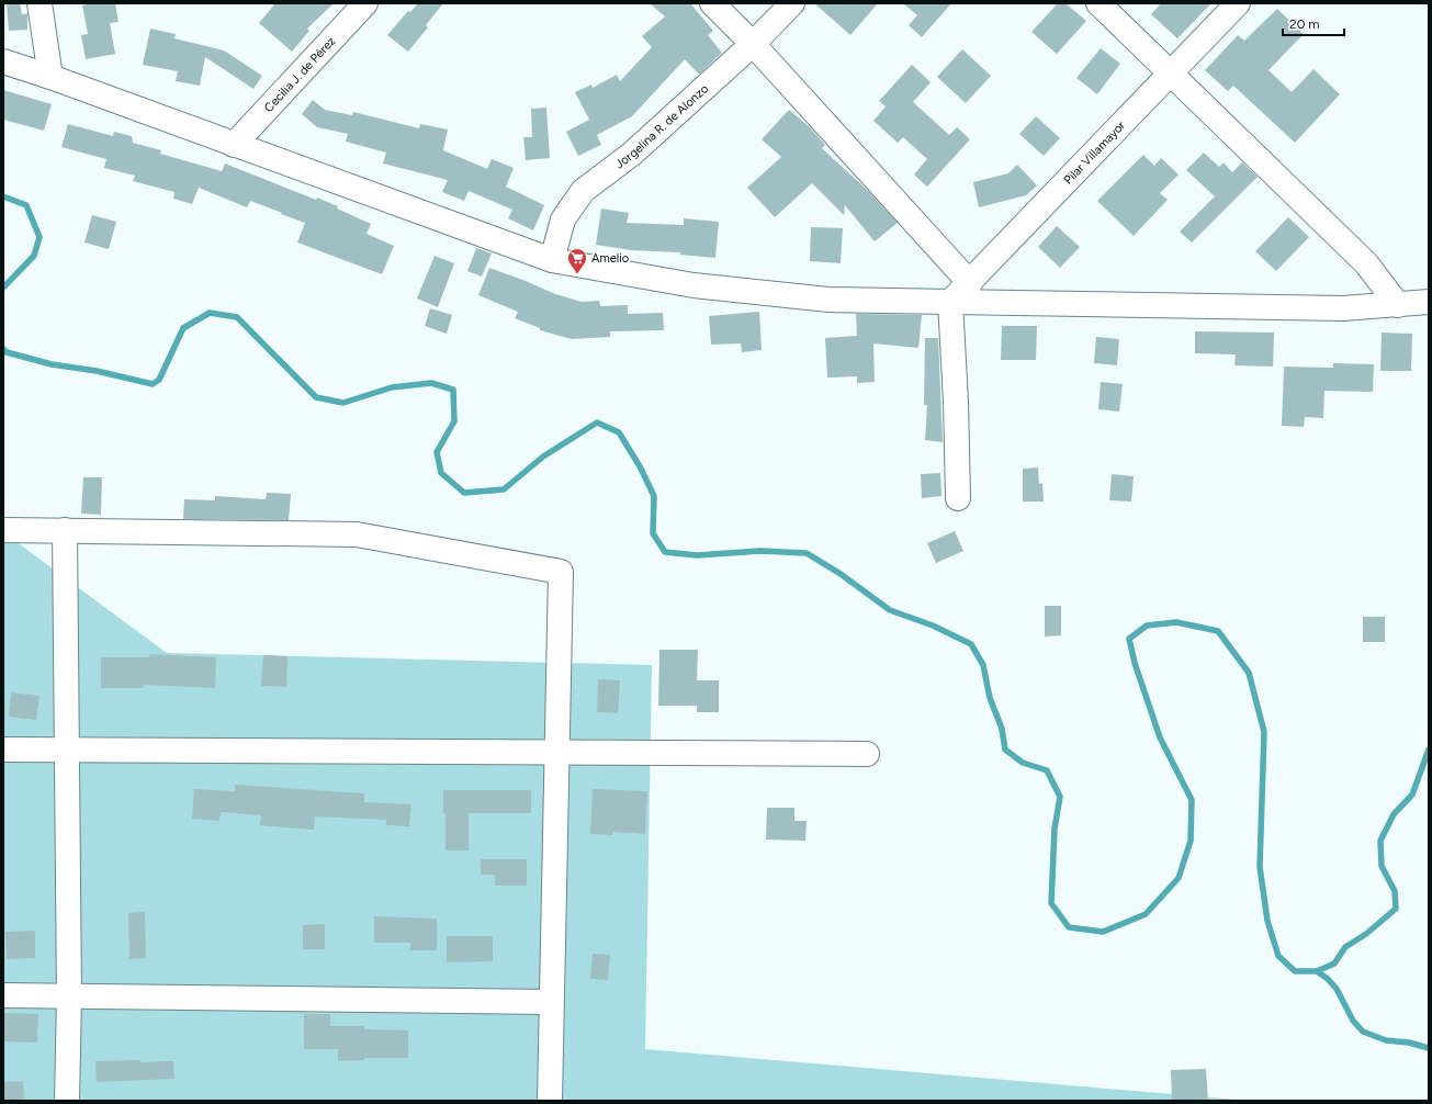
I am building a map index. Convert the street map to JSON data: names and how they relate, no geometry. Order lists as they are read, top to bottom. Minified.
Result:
{"streets":{"street":["Cecilia J. de Pérez","Jorgelina R. de Alonzo","Pilar Villamayor"]},"places":{"supermarket":["Amelio"]},"scale_bar":"20 m"}
